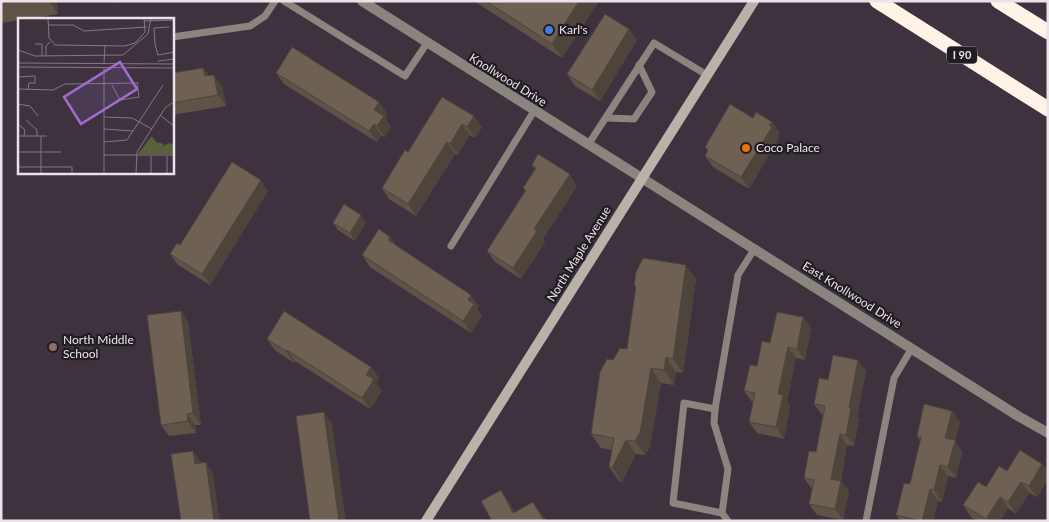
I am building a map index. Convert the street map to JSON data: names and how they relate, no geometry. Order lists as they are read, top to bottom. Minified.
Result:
{"streets":{"highway":["I 90"],"street":["Knollwood Drive","North Maple Avenue","East Knollwood Drive"]},"crossings":[["Knollwood Drive","North Maple Avenue"],["Knollwood Drive","East Knollwood Drive"],["North Maple Avenue","East Knollwood Drive"]],"places":["Karl's","Coco Palace","North Middle School"]}
